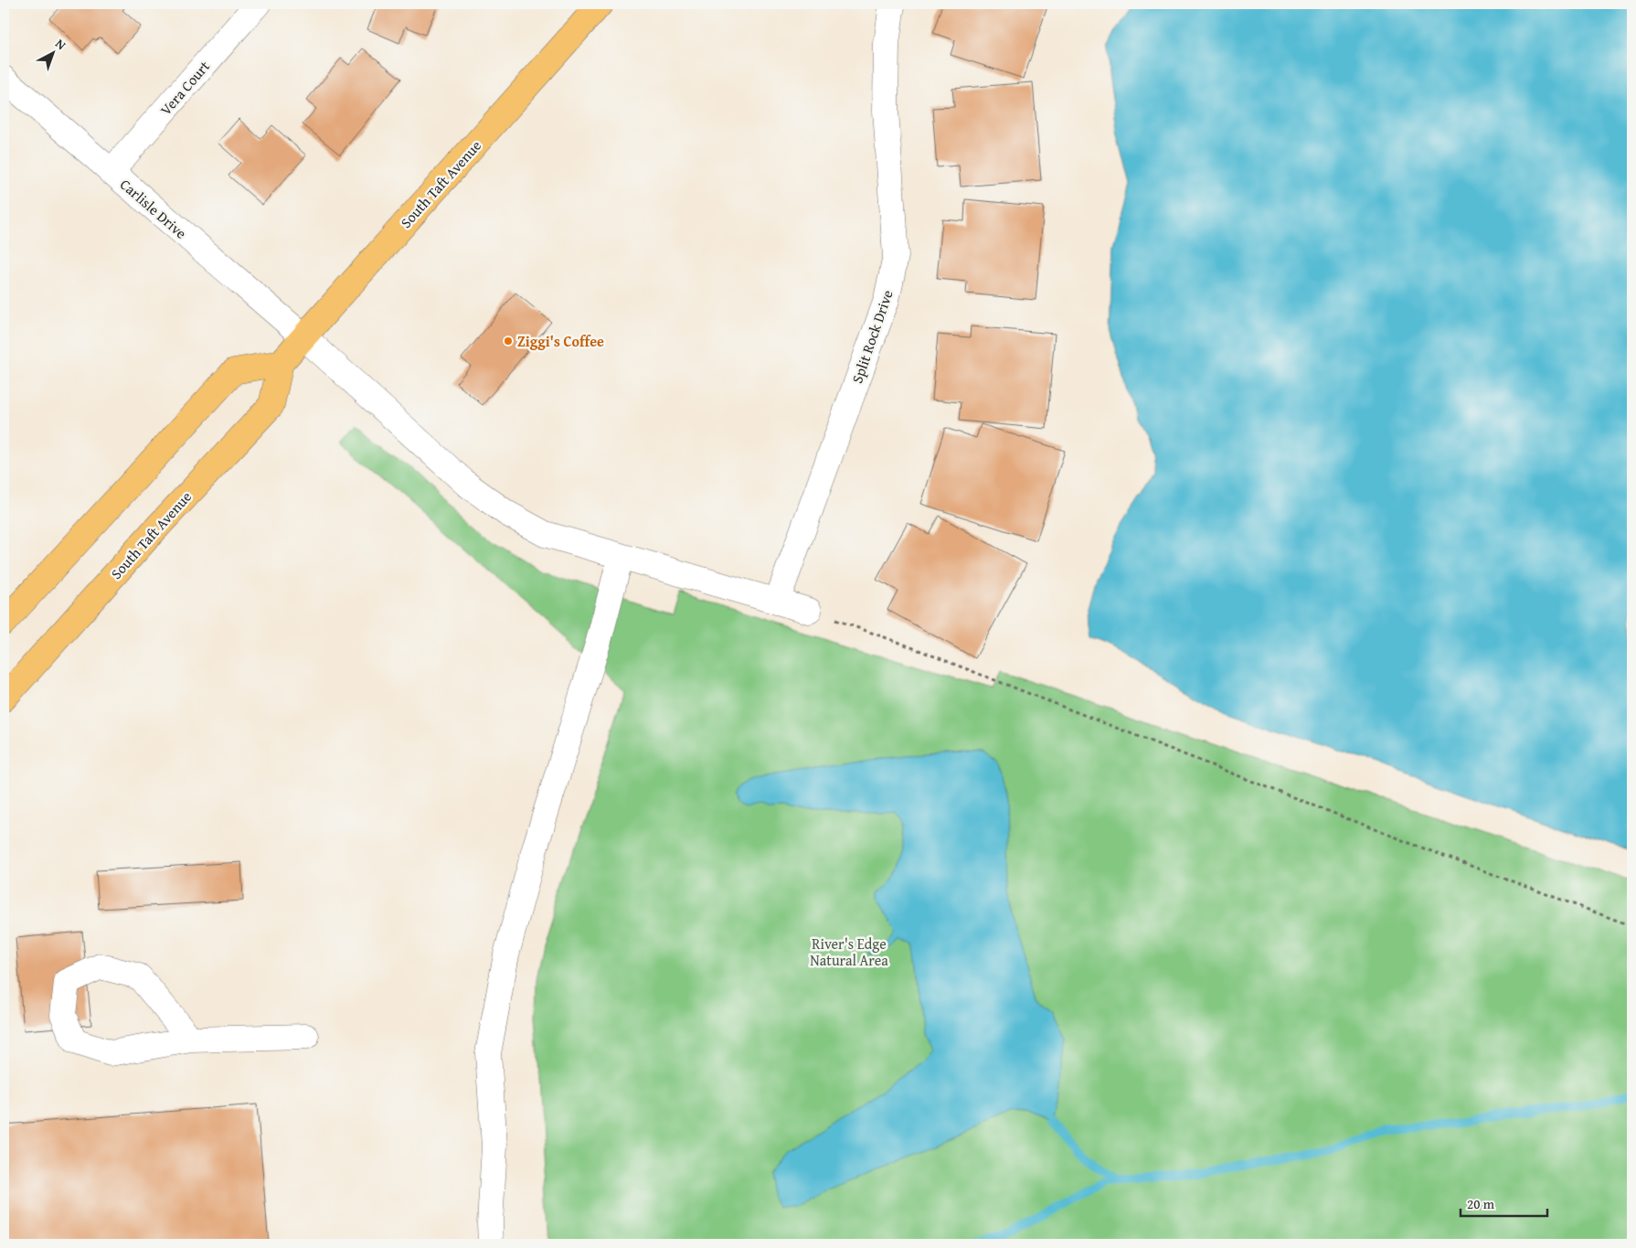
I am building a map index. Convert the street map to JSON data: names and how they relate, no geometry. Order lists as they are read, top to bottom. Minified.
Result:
{"streets":{"main road":["South Taft Avenue"],"street":["Vera Court","Carlisle Drive","Split Rock Drive"]},"crossings":[["Vera Court","Carlisle Drive"],["South Taft Avenue","Carlisle Drive"],["Carlisle Drive","Split Rock Drive"]],"parks":["River's Edge Natural Area"],"places":["Ziggi's Coffee"],"scale_bar":"20 m","north":"top right"}
